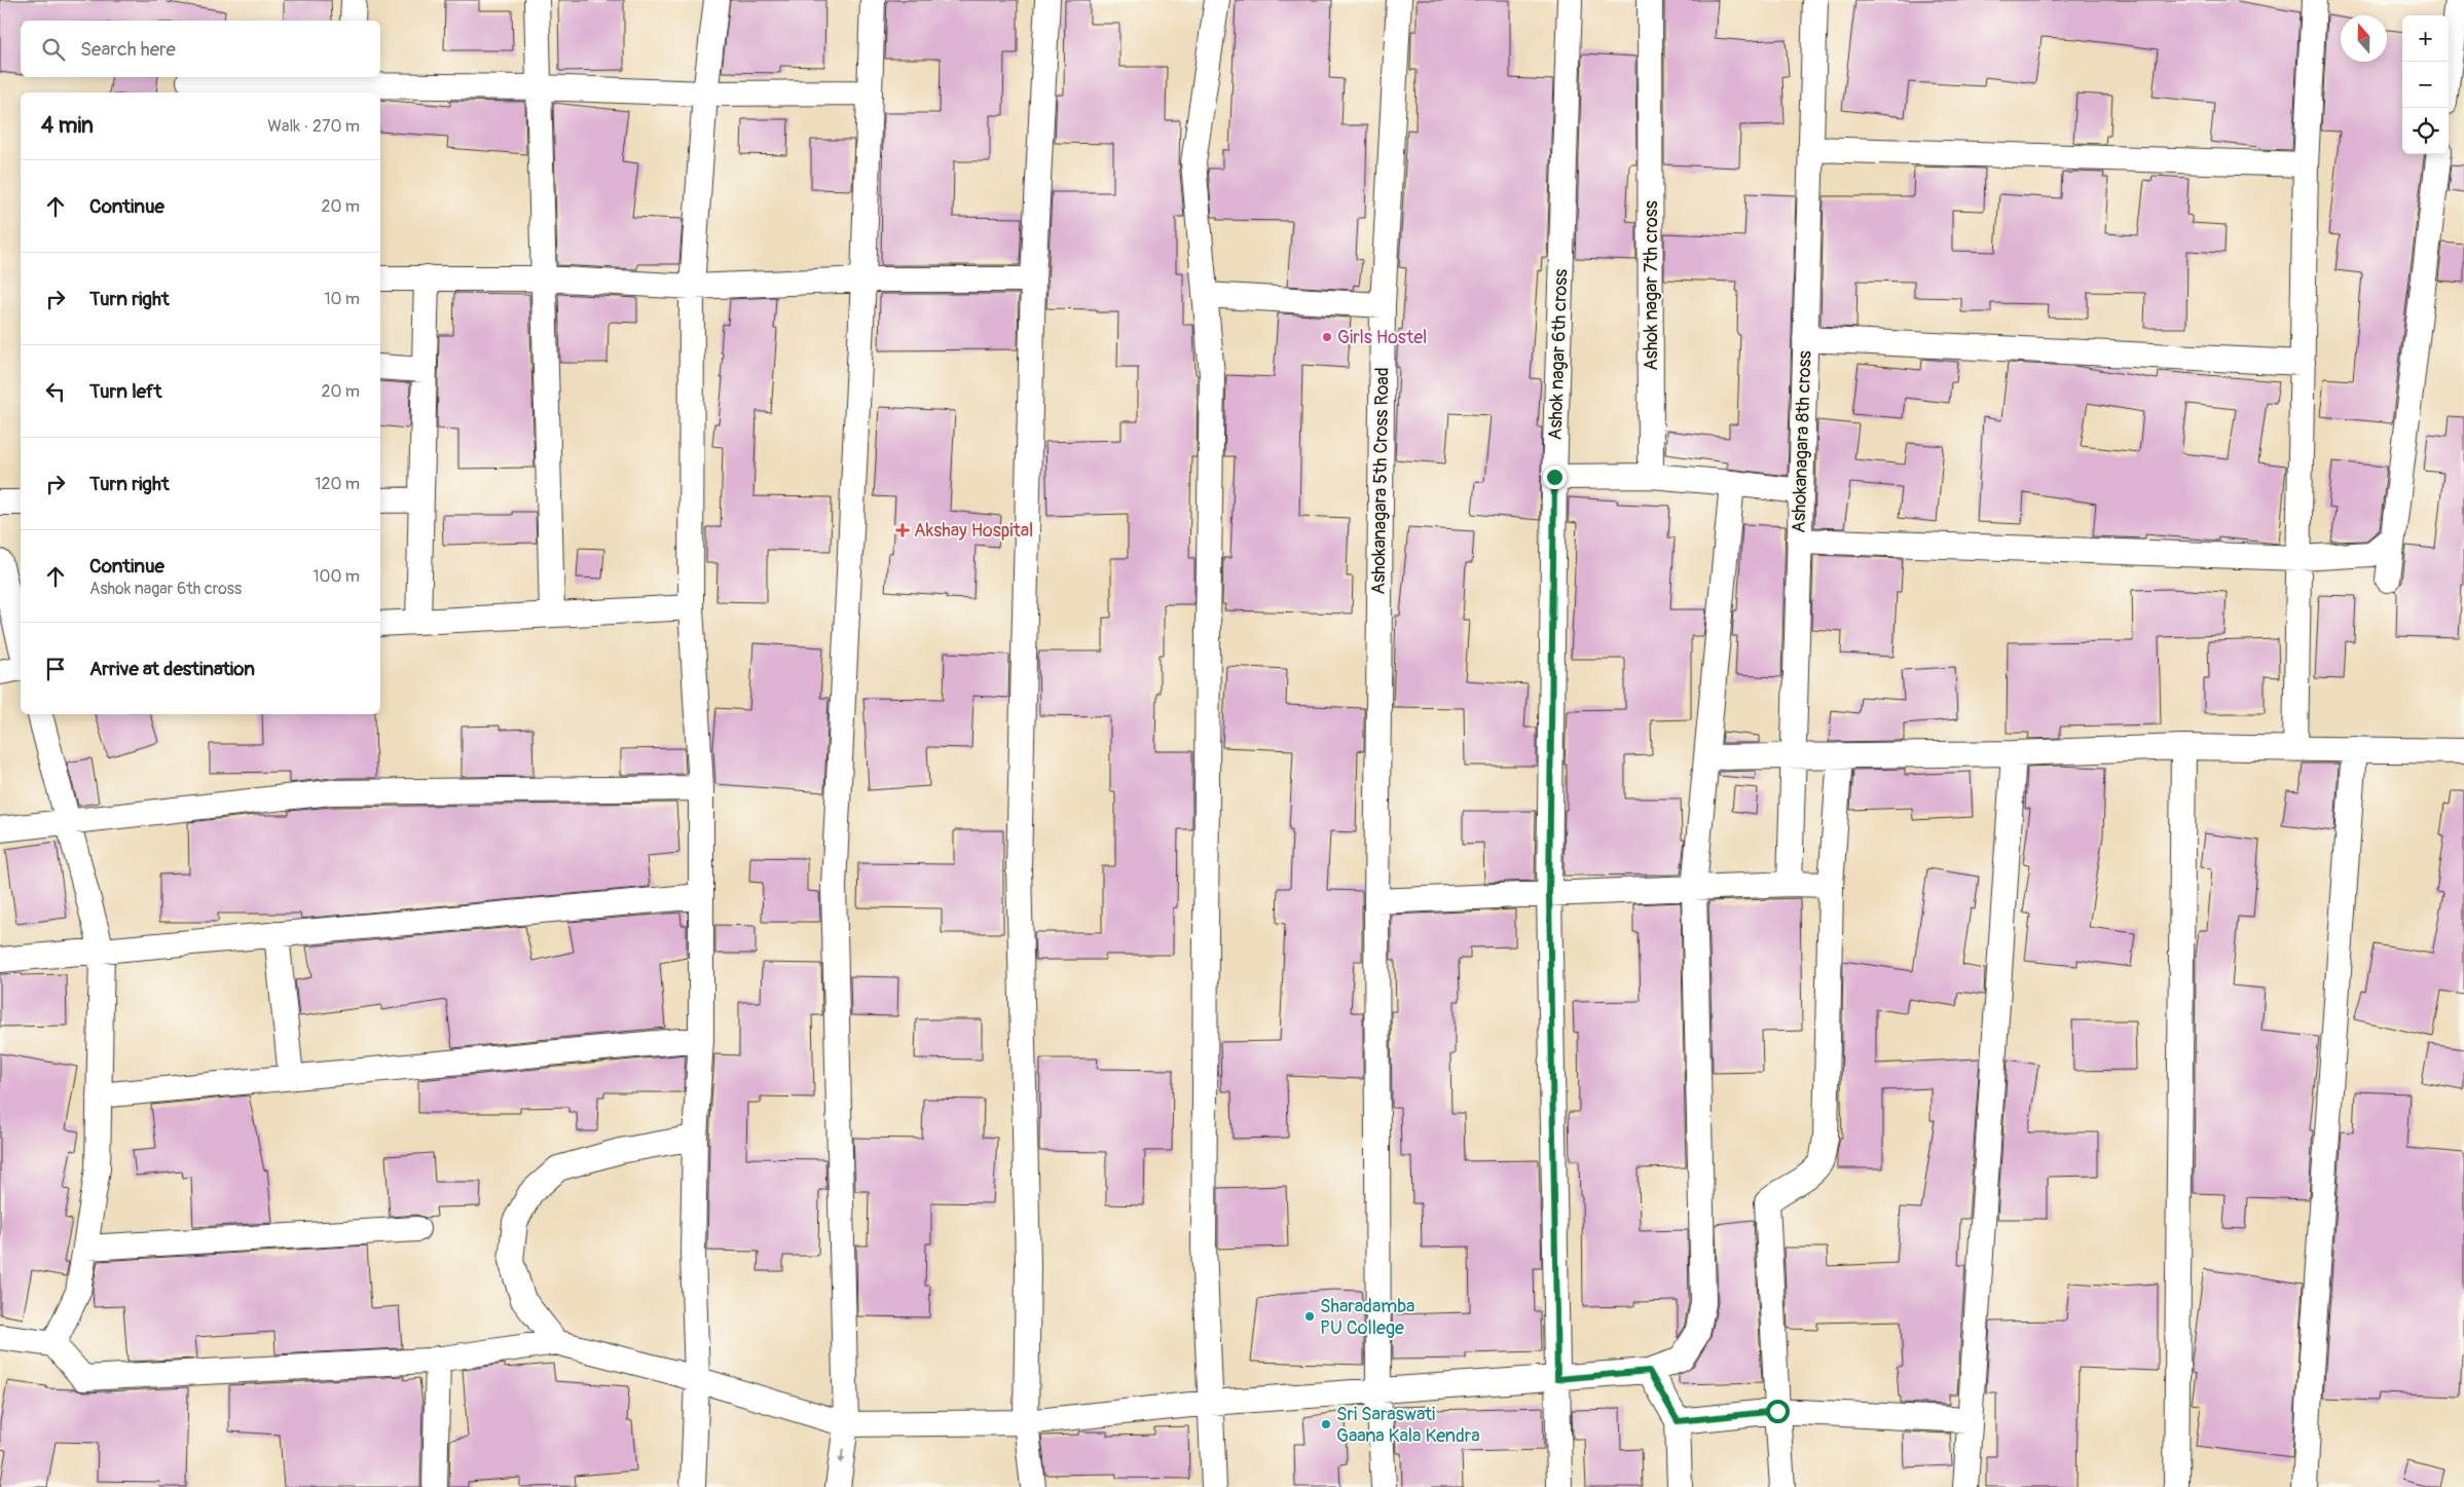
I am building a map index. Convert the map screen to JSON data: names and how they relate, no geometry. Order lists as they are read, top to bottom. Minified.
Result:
{"streets":{"street":["Ashok nagar 7th cross","Ashok nagar 6th cross","Ashokanagara 8th cross","Ashokanagara 5th Cross Road"]},"places":{"other":["Girls Hostel","Sharadamba PU College","Sri Saraswati Gaana Kala Kendra"],"health":["Akshay Hospital"]},"north":"top","page":{"map_buttons":["+","−"],"search":"Search here","heading":["4 min","Walk · 270 m"],"list":[["Continue","20 m"],["Turn right","10 m"],["Turn left","20 m"],["Turn right","120 m"],["Continue","Ashok nagar 6th cross","100 m"],"Arrive at destination"]}}
